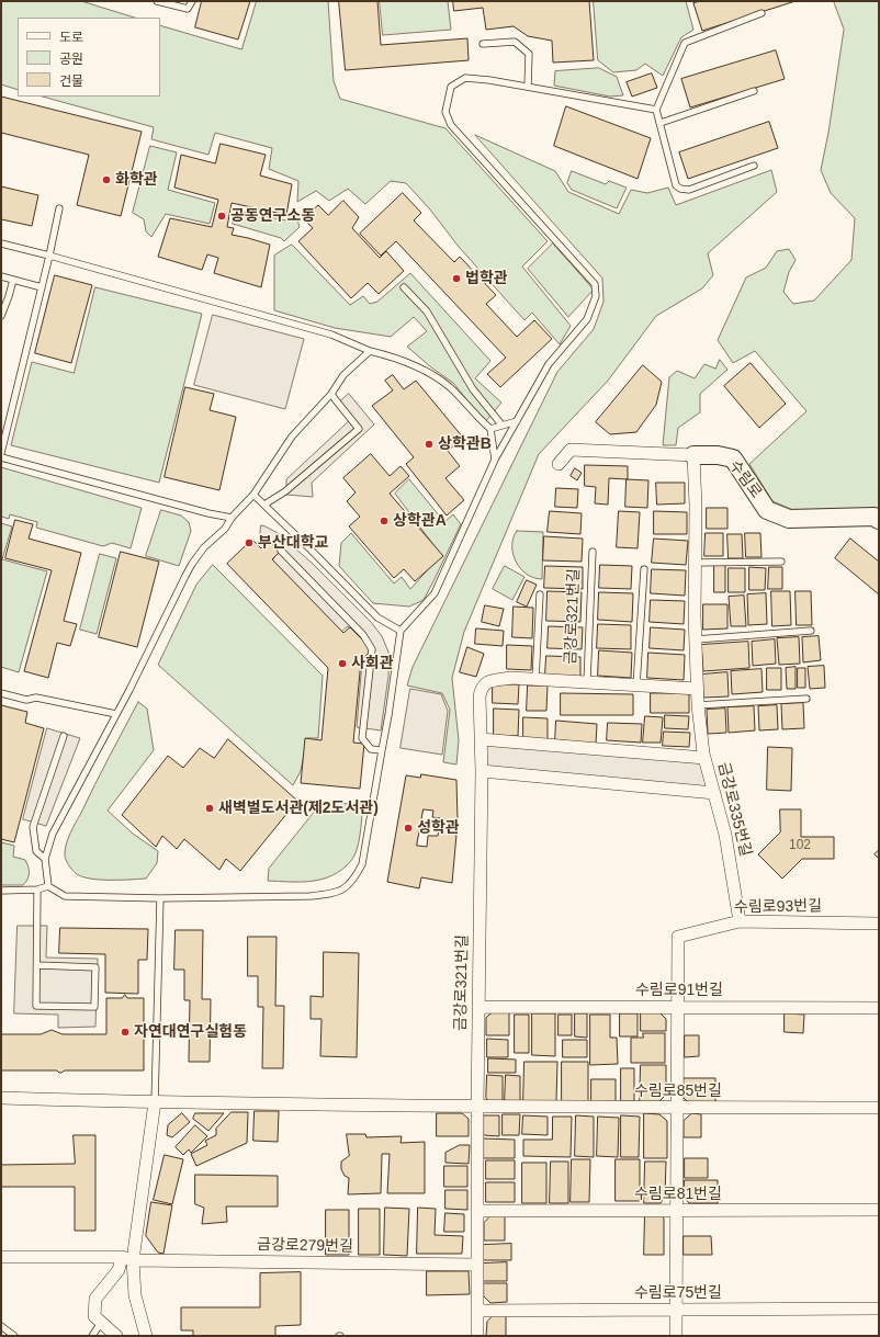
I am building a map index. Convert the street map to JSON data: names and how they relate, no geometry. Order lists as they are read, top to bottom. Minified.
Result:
{"streets":{"main road":["수림로"],"street":["금강로321번길","금강로335번길","수림로93번길","수림로91번길","수림로85번길","수림로81번길","금강로279번길","수림로75번길"]},"crossings":[["수림로","금강로335번길"],["금강로321번길","금강로335번길"],["금강로321번길","수림로91번길"],["금강로321번길","수림로85번길"],["금강로321번길","수림로81번길"],["금강로321번길","금강로279번길"],["금강로321번길","수림로75번길"],["금강로335번길","수림로93번길"],["수림로93번길","수림로91번길"]],"places":["화학관","공동연구소동","법학관","상학관B","상학관A","부산대학교","사회관","새벽벌도서관(제2도서관)","성학관","자연대연구실험동"],"house_numbers":["102"],"legend":["도로","공원","건물"]}
